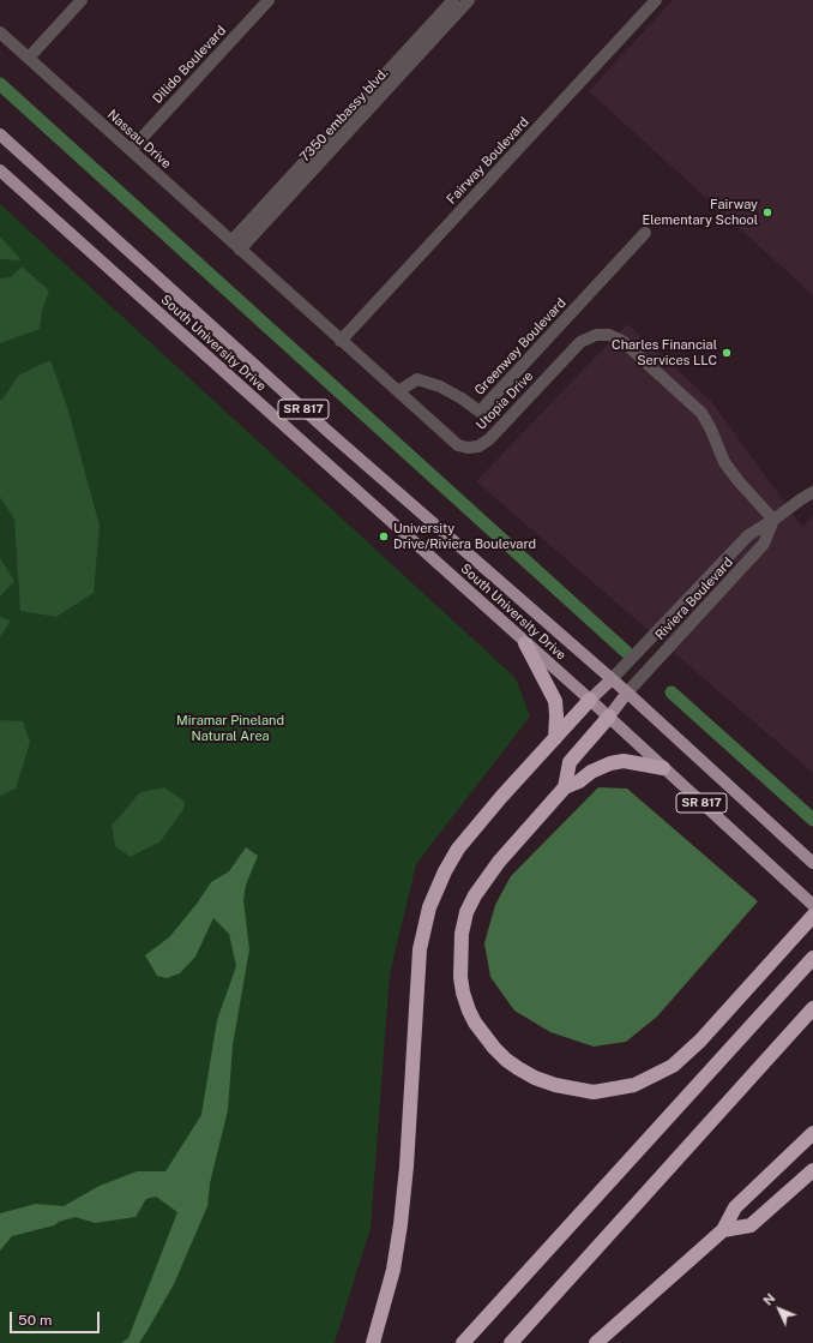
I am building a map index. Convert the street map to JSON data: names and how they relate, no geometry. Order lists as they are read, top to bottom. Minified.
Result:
{"streets":{"main road":["South University Drive","SR 817"],"street":["Dilido Boulevard","7350 embassy blvd.","Nassau Drive","Fairway Boulevard","Greenway Boulevard","Utopia Drive","Riviera Boulevard"]},"crossings":[["Dilido Boulevard","Nassau Drive"],["7350 embassy blvd.","Nassau Drive"],["7350 embassy blvd.","Utopia Drive"],["Nassau Drive","Utopia Drive"],["Fairway Boulevard","Utopia Drive"],["South University Drive","Riviera Boulevard"],["Greenway Boulevard","Utopia Drive"],["Utopia Drive","Riviera Boulevard"]],"parks":["Miramar Pineland Natural Area"],"places":["Fairway Elementary School","Charles Financial Services LLC","University Drive/Riviera Boulevard"],"scale_bar":"50 m","north":"top left"}
